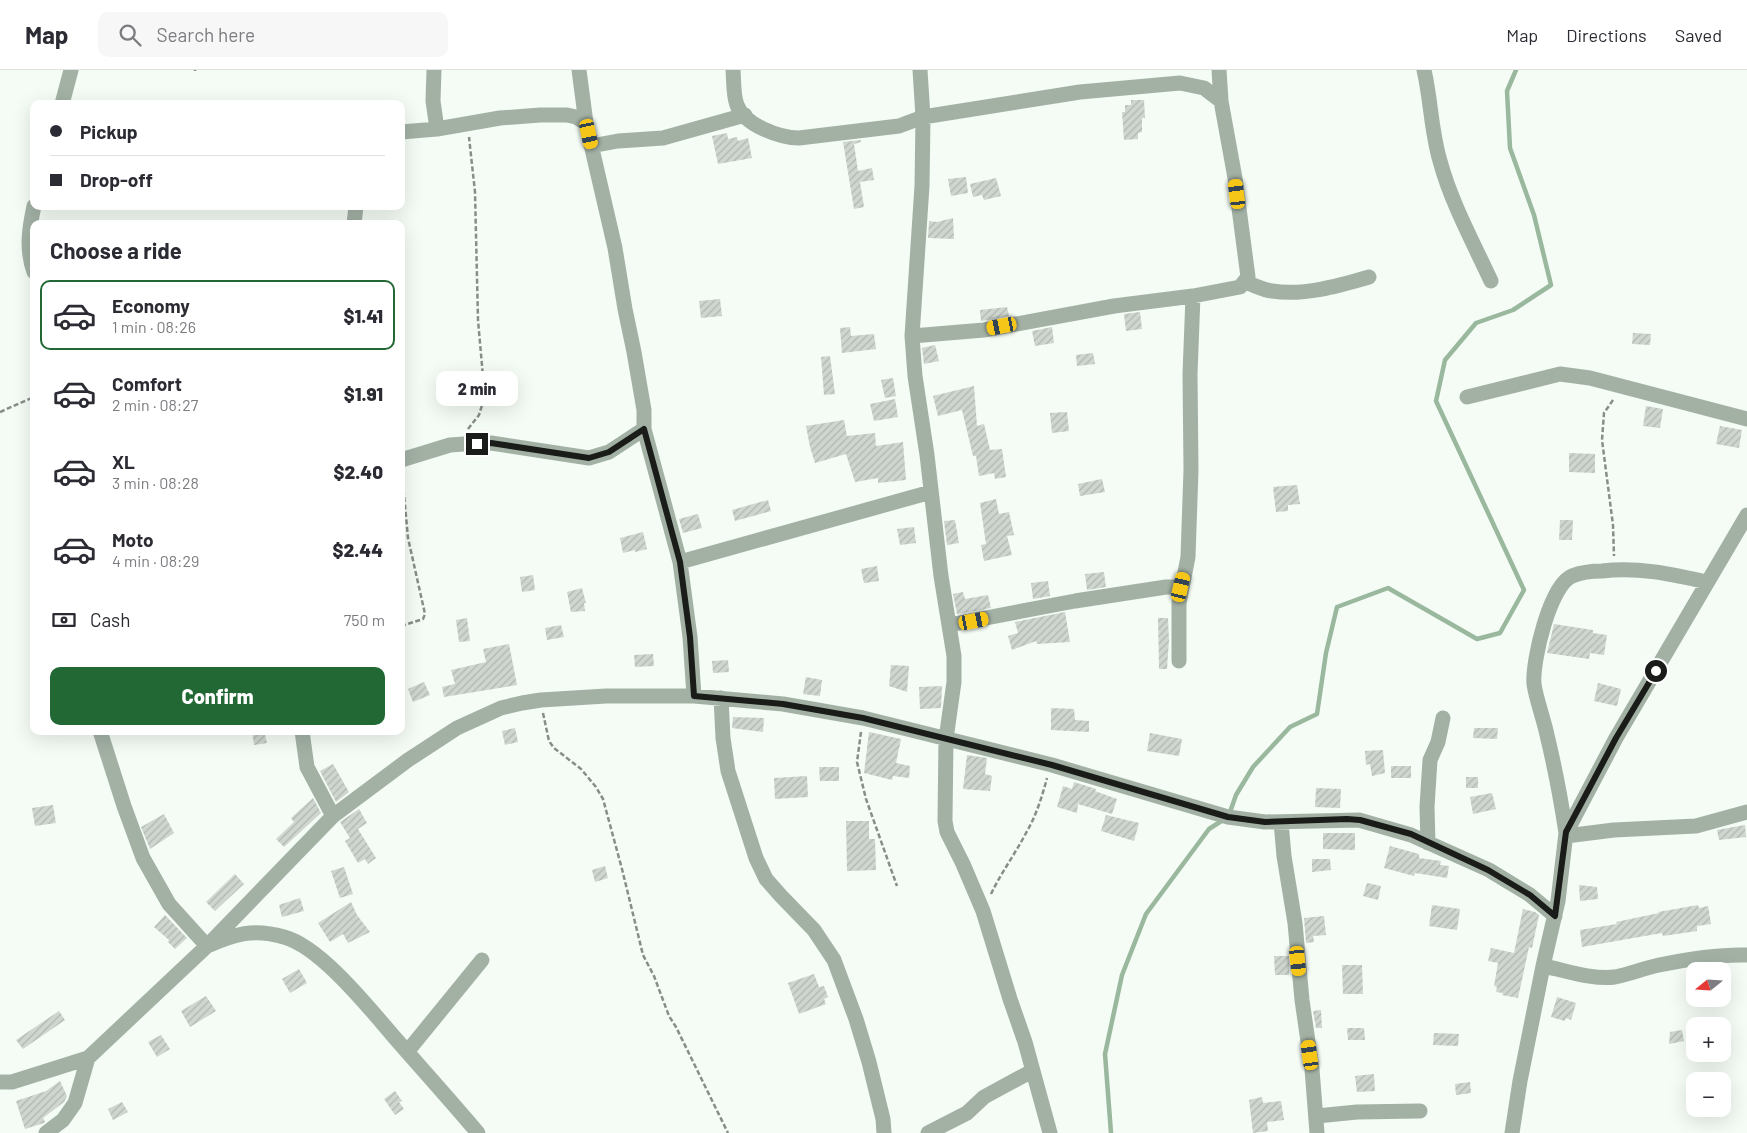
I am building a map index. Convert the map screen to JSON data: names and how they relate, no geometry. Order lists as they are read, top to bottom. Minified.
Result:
{"north":"left","page":{"header":"Map","search":"Search here","nav":["Map","Directions","Saved"],"banner":["Pickup","Drop-off"],"heading":"Choose a ride","list":[{"name":"Economy","note":"1 min · 08:26","value":"$1.41"},{"name":"Comfort","note":"2 min · 08:27","value":"$1.91"},{"name":"XL","note":"3 min · 08:28","value":"$2.40"},{"name":"Moto","note":"4 min · 08:29","value":"$2.44"}],"bubble":"2 min","pay":["Cash","750 m"],"buttons":"Confirm","map_buttons":["+","−"]}}
